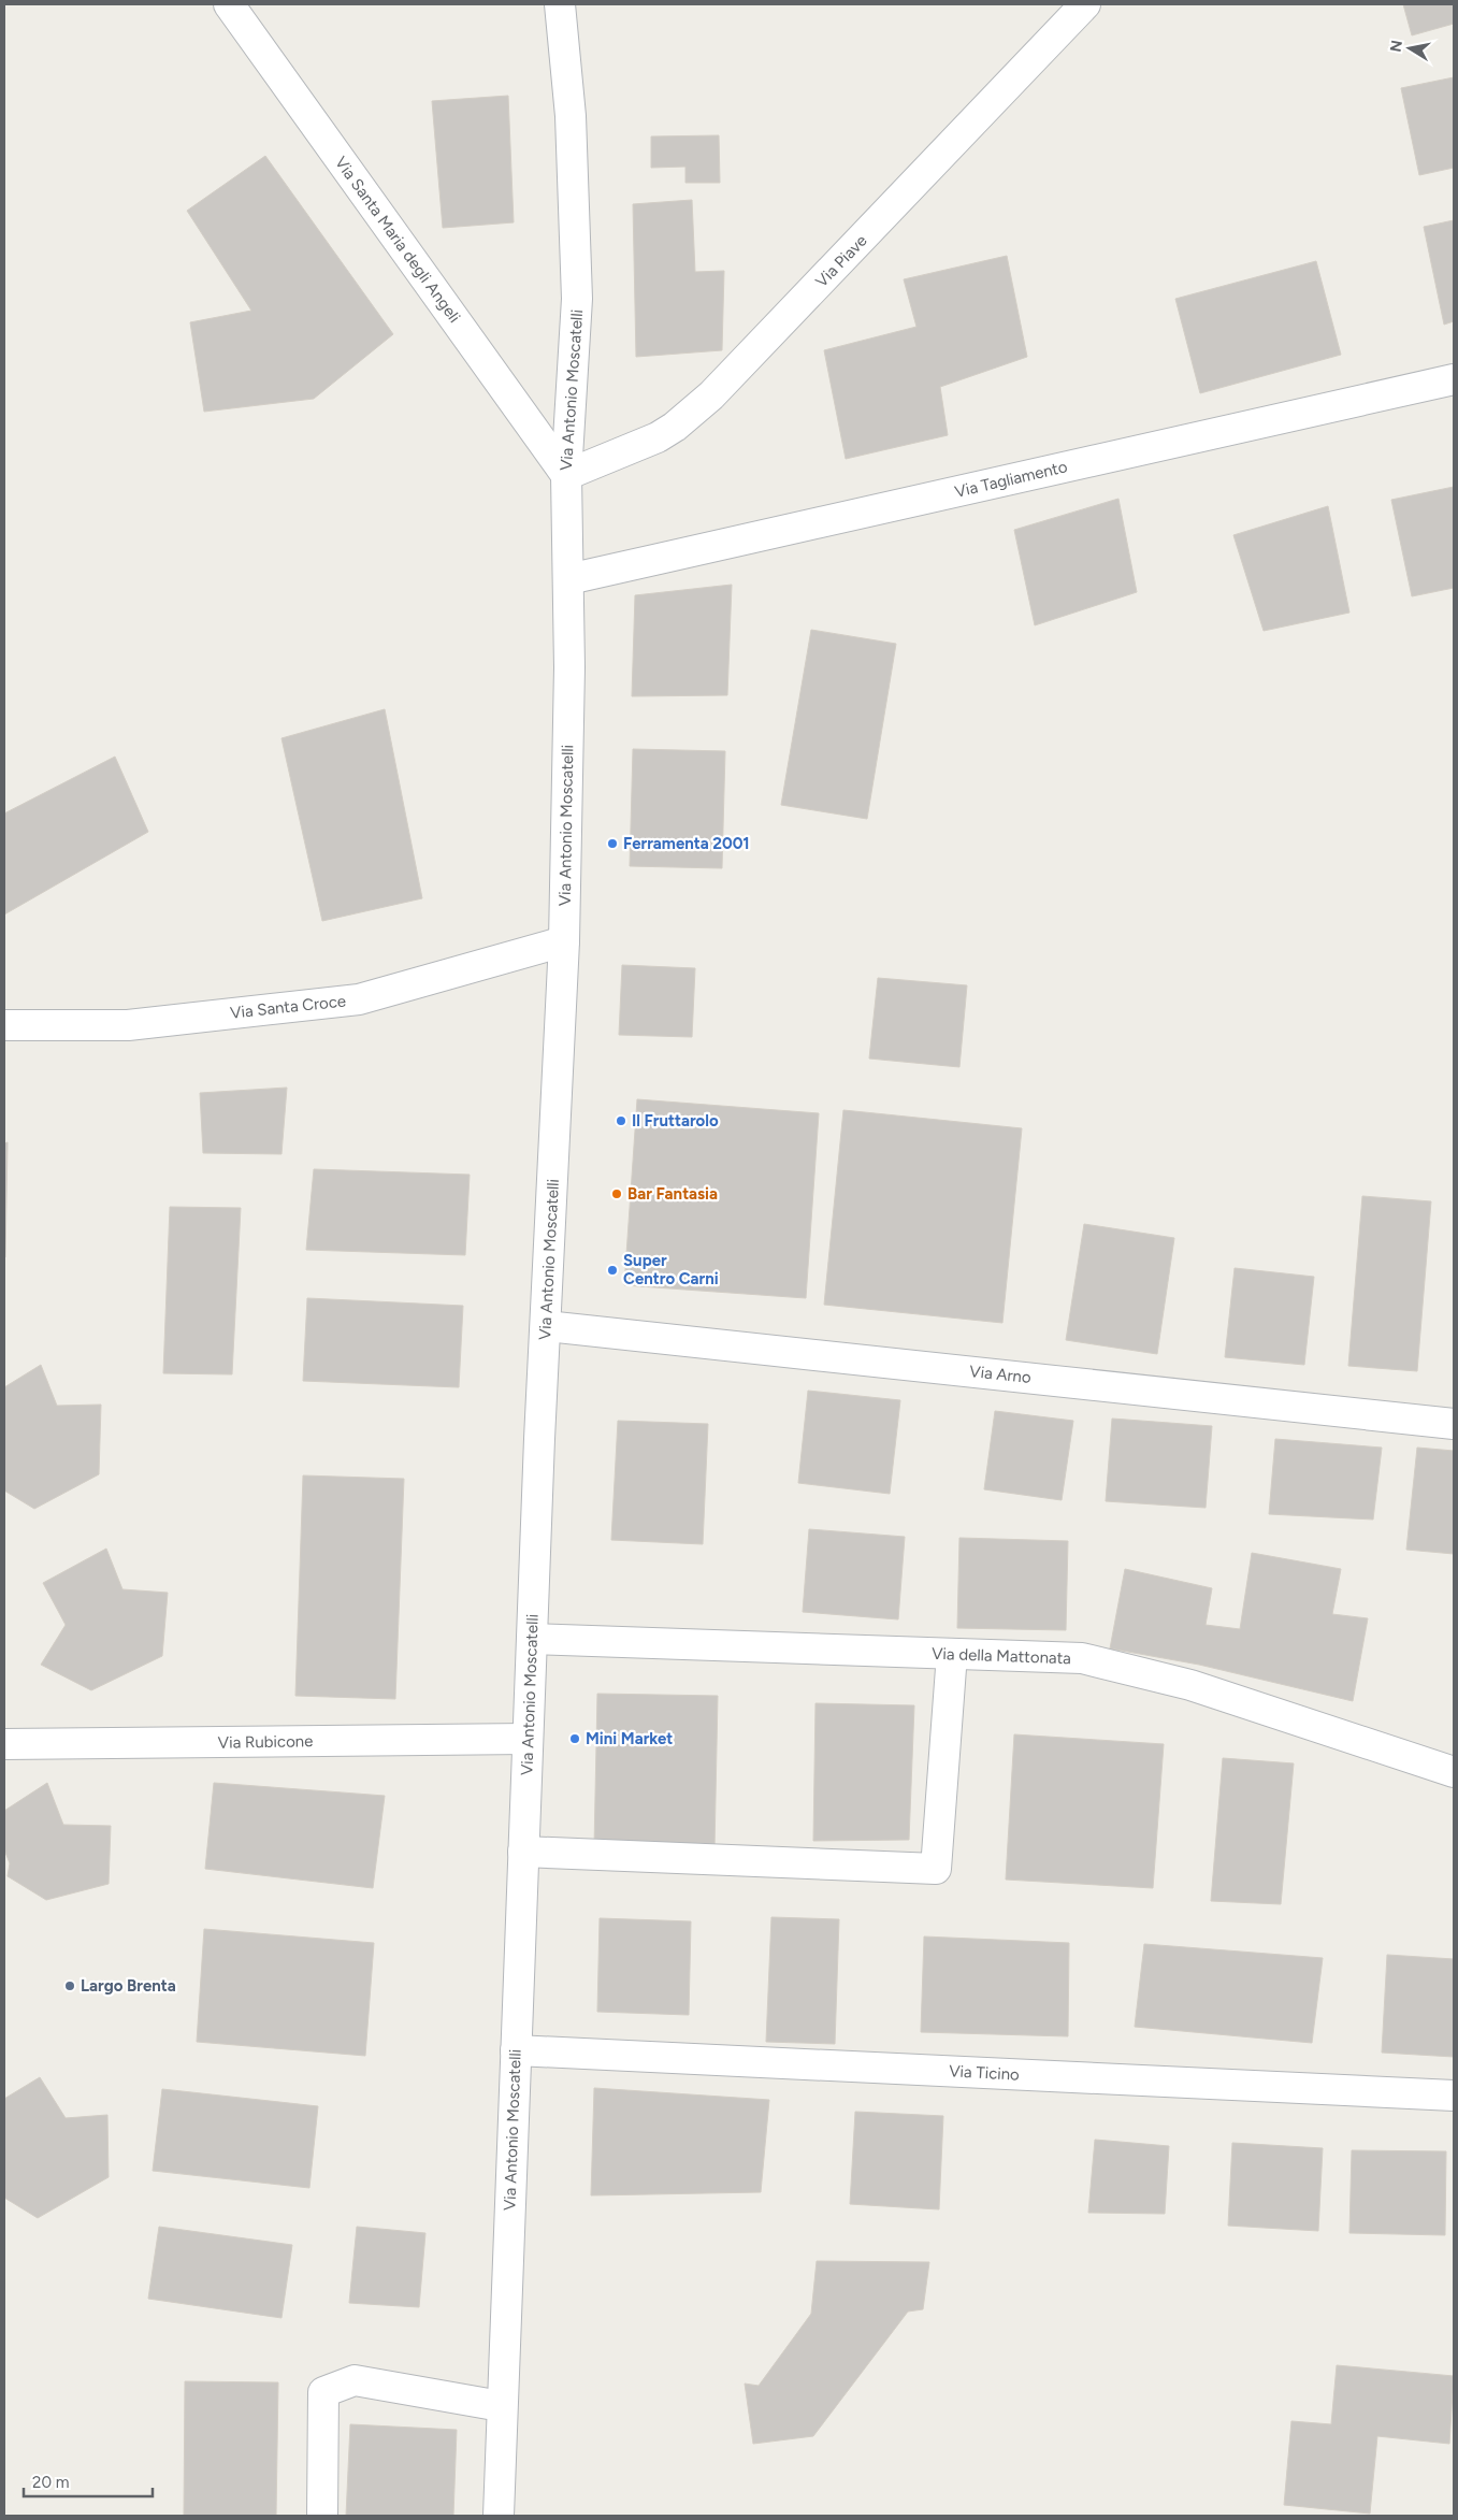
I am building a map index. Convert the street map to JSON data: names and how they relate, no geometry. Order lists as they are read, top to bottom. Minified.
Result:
{"streets":{"street":["Via Santa Maria degli Angeli","Via Piave","Via Antonio Moscatelli","Via Tagliamento","Via Santa Croce","Via Arno","Via della Mattonata","Via Rubicone","Via Ticino"]},"crossings":[["Via Santa Maria degli Angeli","Via Piave"],["Via Santa Maria degli Angeli","Via Antonio Moscatelli"],["Via Piave","Via Antonio Moscatelli"],["Via Antonio Moscatelli","Via Tagliamento"],["Via Antonio Moscatelli","Via Santa Croce"],["Via Antonio Moscatelli","Via Arno"],["Via Antonio Moscatelli","Via della Mattonata"],["Via Antonio Moscatelli","Via Rubicone"],["Via Antonio Moscatelli","Via Ticino"]],"places":["Ferramenta 2001","Il Fruttarolo","Bar Fantasia","Super Centro Carni","Mini Market","Largo Brenta"],"scale_bar":"20 m","north":"left"}
